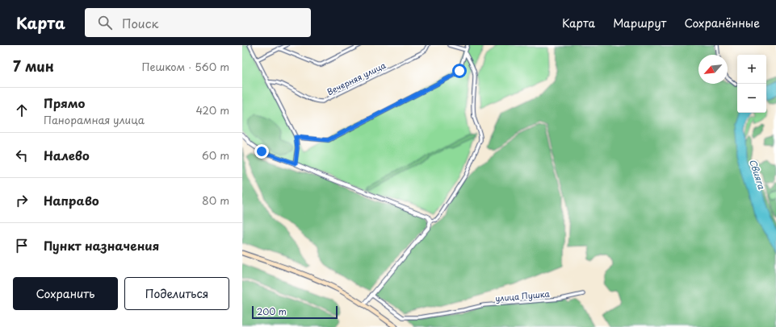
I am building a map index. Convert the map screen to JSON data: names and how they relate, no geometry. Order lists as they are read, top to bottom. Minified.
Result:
{"streets":{"street":["Вечерняя улица","улица Пушка"]},"water":["Свияга"],"scale_bar":"200 m","north":"bottom left","page":{"header":"Карта","search":"Поиск","nav":["Карта","Маршрут","Сохранённые"],"heading":["7 мин","Пешком · 560 m"],"map_buttons":["+","−"],"list":[["Прямо","Панорамная улица","420 m"],["Налево","60 m"],["Направо","80 m"],"Пункт назначения"],"buttons":["Сохранить","Поделиться"],"scale":"200 m"}}
